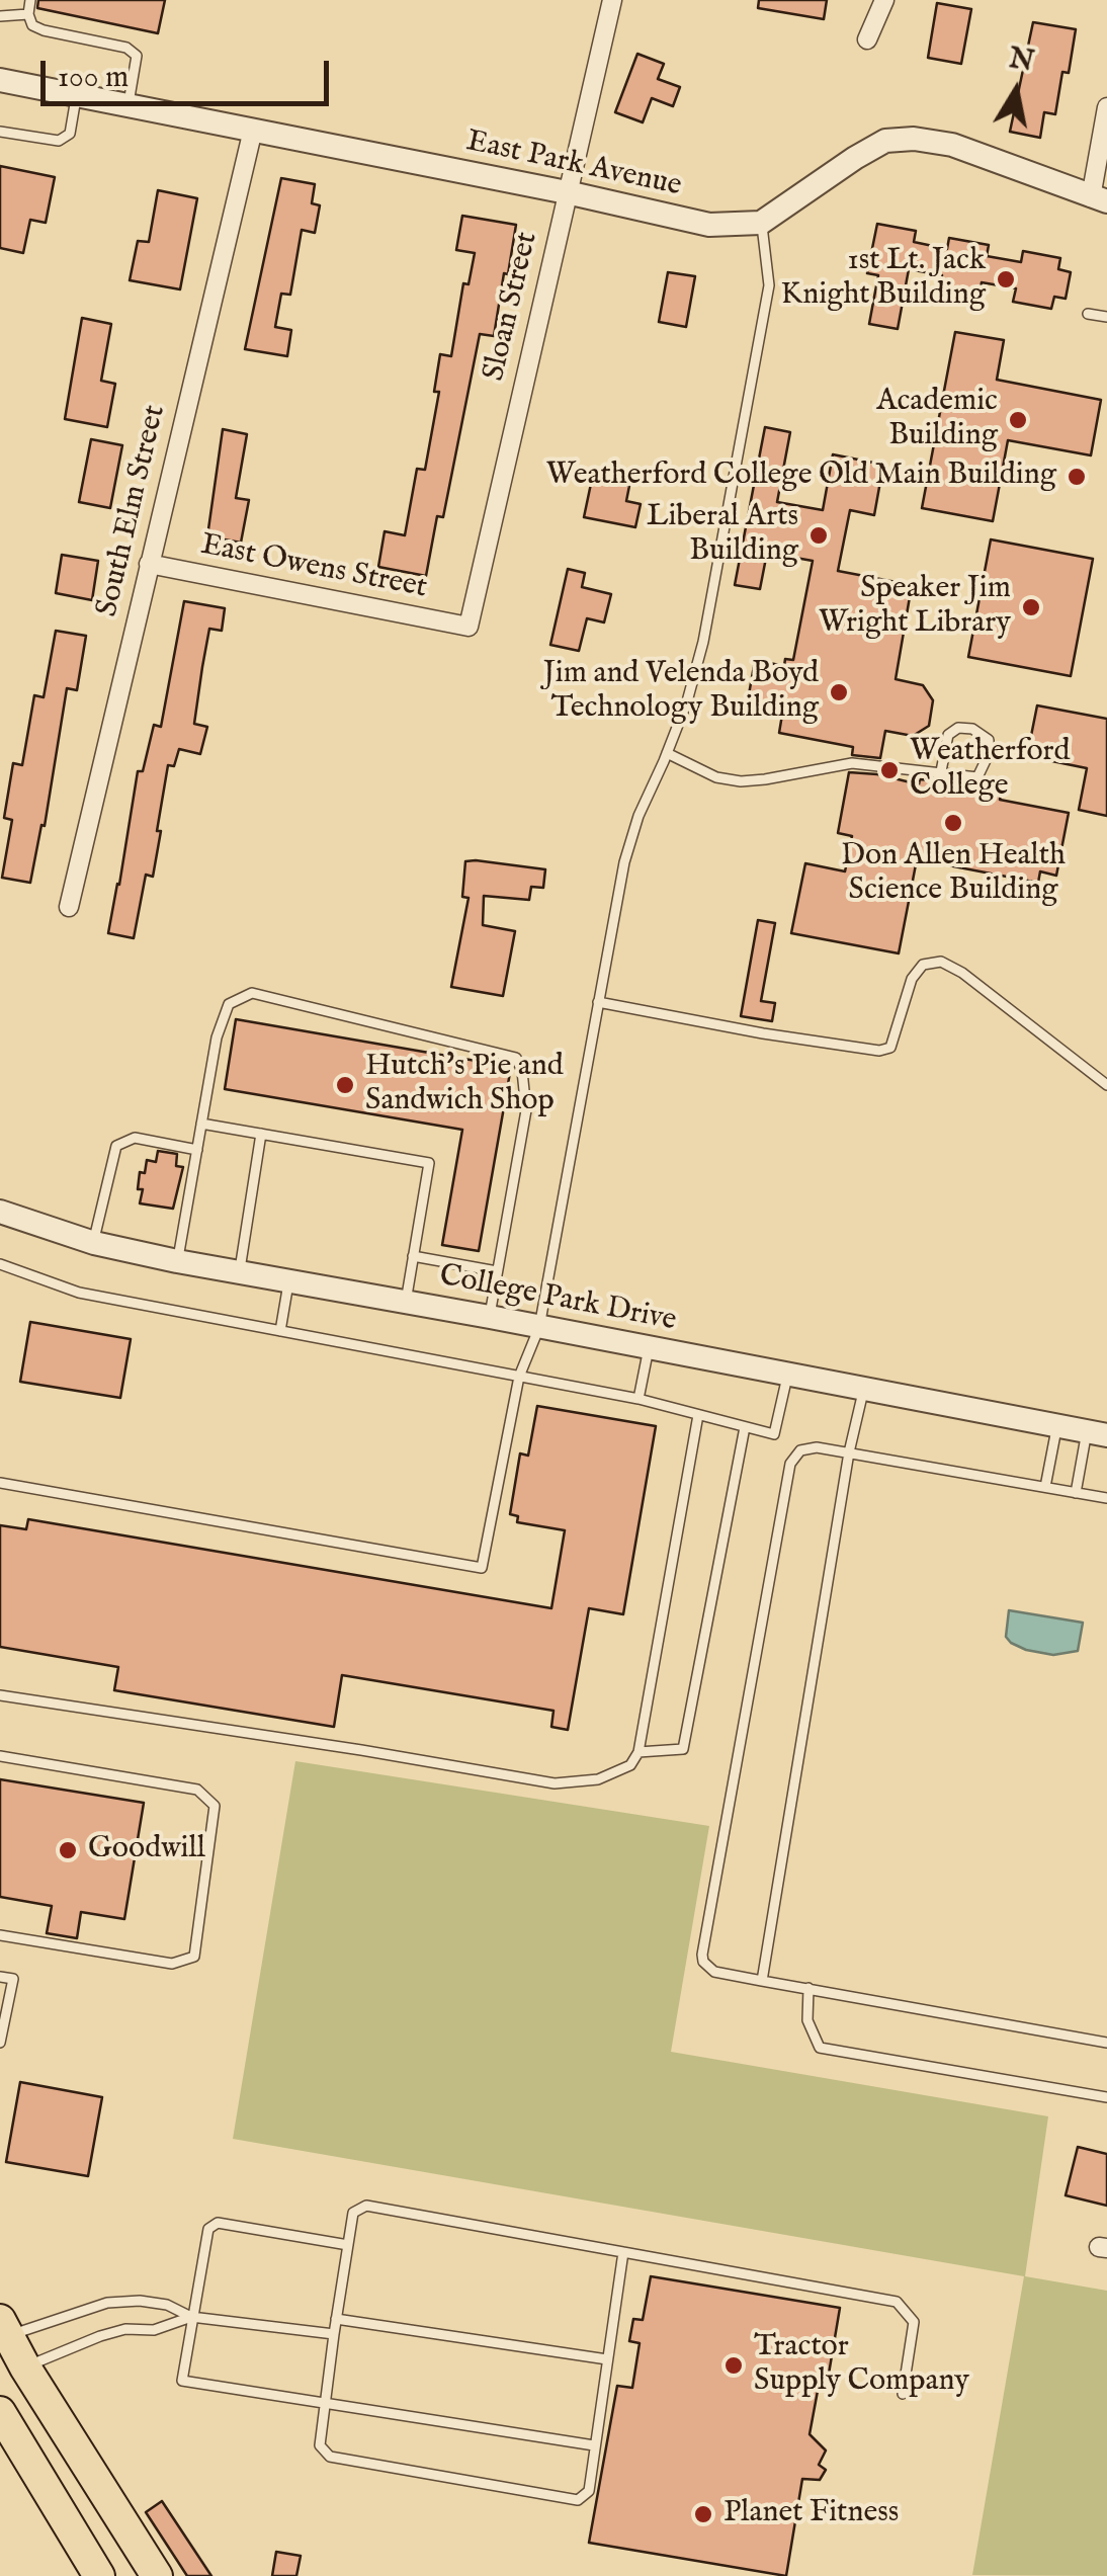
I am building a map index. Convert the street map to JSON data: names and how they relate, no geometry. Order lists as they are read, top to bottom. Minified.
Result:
{"streets":{"street":["East Park Avenue","Sloan Street","South Elm Street","East Owens Street","College Park Drive"]},"crossings":[["East Park Avenue","Sloan Street"],["East Park Avenue","South Elm Street"],["Sloan Street","East Owens Street"],["South Elm Street","East Owens Street"]],"places":["1st Lt. Jack Knight Building","Academic Building","Weatherford College Old Main Building","Liberal Arts Building","Speaker Jim Wright Library","Jim and Velenda Boyd Technology Building","Weatherford College","Don Allen Health Science Building","Hutch's Pie and Sandwich Shop","Goodwill","Tractor Supply Company","Planet Fitness"],"scale_bar":"100 m","north":"top"}
